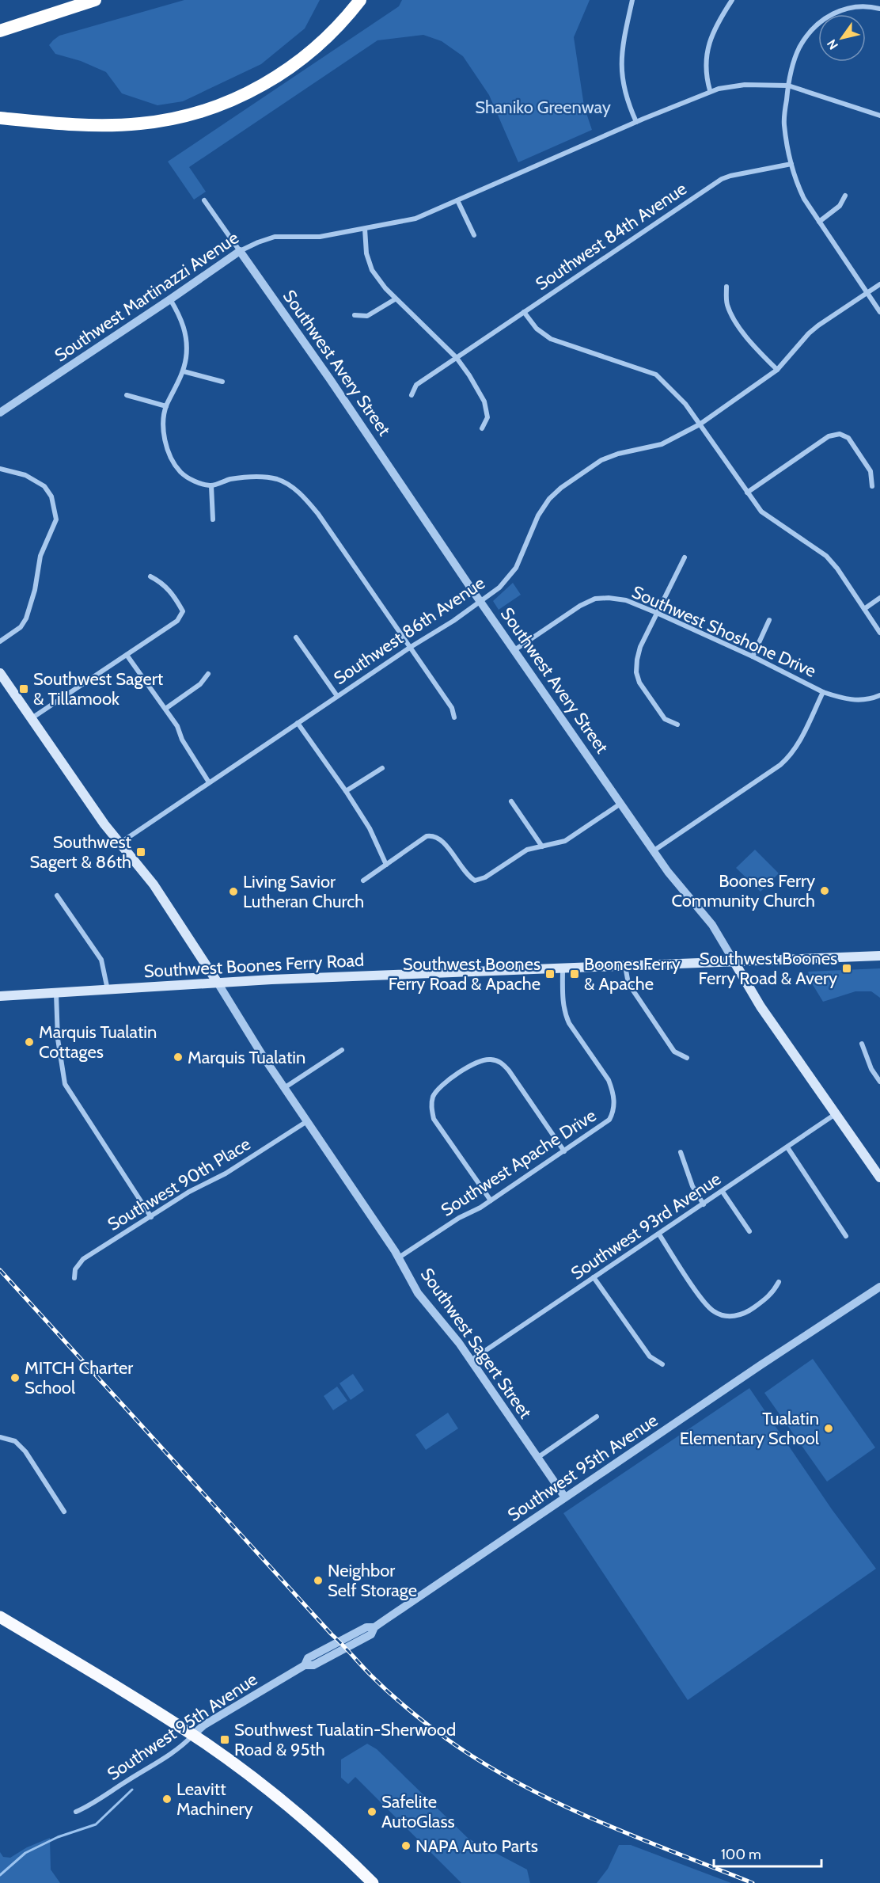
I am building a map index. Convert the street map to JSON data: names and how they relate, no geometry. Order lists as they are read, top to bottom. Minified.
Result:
{"streets":{"main road":["Southwest Avery Street","Southwest Boones Ferry Road","Southwest Sagert Street"],"street":["Southwest 84th Avenue","Southwest Martinazzi Avenue","Southwest 86th Avenue","Southwest Shoshone Drive","Southwest Apache Drive","Southwest 90th Place","Southwest 93rd Avenue","Southwest 95th Avenue"]},"crossings":[["Southwest Martinazzi Avenue","Southwest Avery Street"],["Southwest Avery Street","Southwest 86th Avenue"],["Southwest Avery Street","Southwest Shoshone Drive"],["Southwest Avery Street","Southwest Boones Ferry Road"],["Southwest Avery Street","Southwest 93rd Avenue"],["Southwest 86th Avenue","Southwest Sagert Street"],["Southwest Boones Ferry Road","Southwest Apache Drive"],["Southwest Boones Ferry Road","Southwest Sagert Street"],["Southwest Apache Drive","Southwest Sagert Street"],["Southwest 90th Place","Southwest Sagert Street"],["Southwest 93rd Avenue","Southwest Sagert Street"],["Southwest Sagert Street","Southwest 95th Avenue"]],"parks":["Shaniko Greenway"],"places":{"transit":["Southwest Sagert & Tillamook","Southwest Sagert & 86th","Southwest Boones Ferry Road & Avery","Southwest Boones Ferry Road & Apache","Boones Ferry & Apache","Southwest Tualatin-Sherwood Road & 95th"],"other":["Boones Ferry Community Church","Living Savior Lutheran Church","Marquis Tualatin Cottages","Marquis Tualatin","MITCH Charter School","Tualatin Elementary School","Neighbor Self Storage","Leavitt Machinery","Safelite AutoGlass","NAPA Auto Parts"]},"scale_bar":"100 m","north":"bottom left"}
